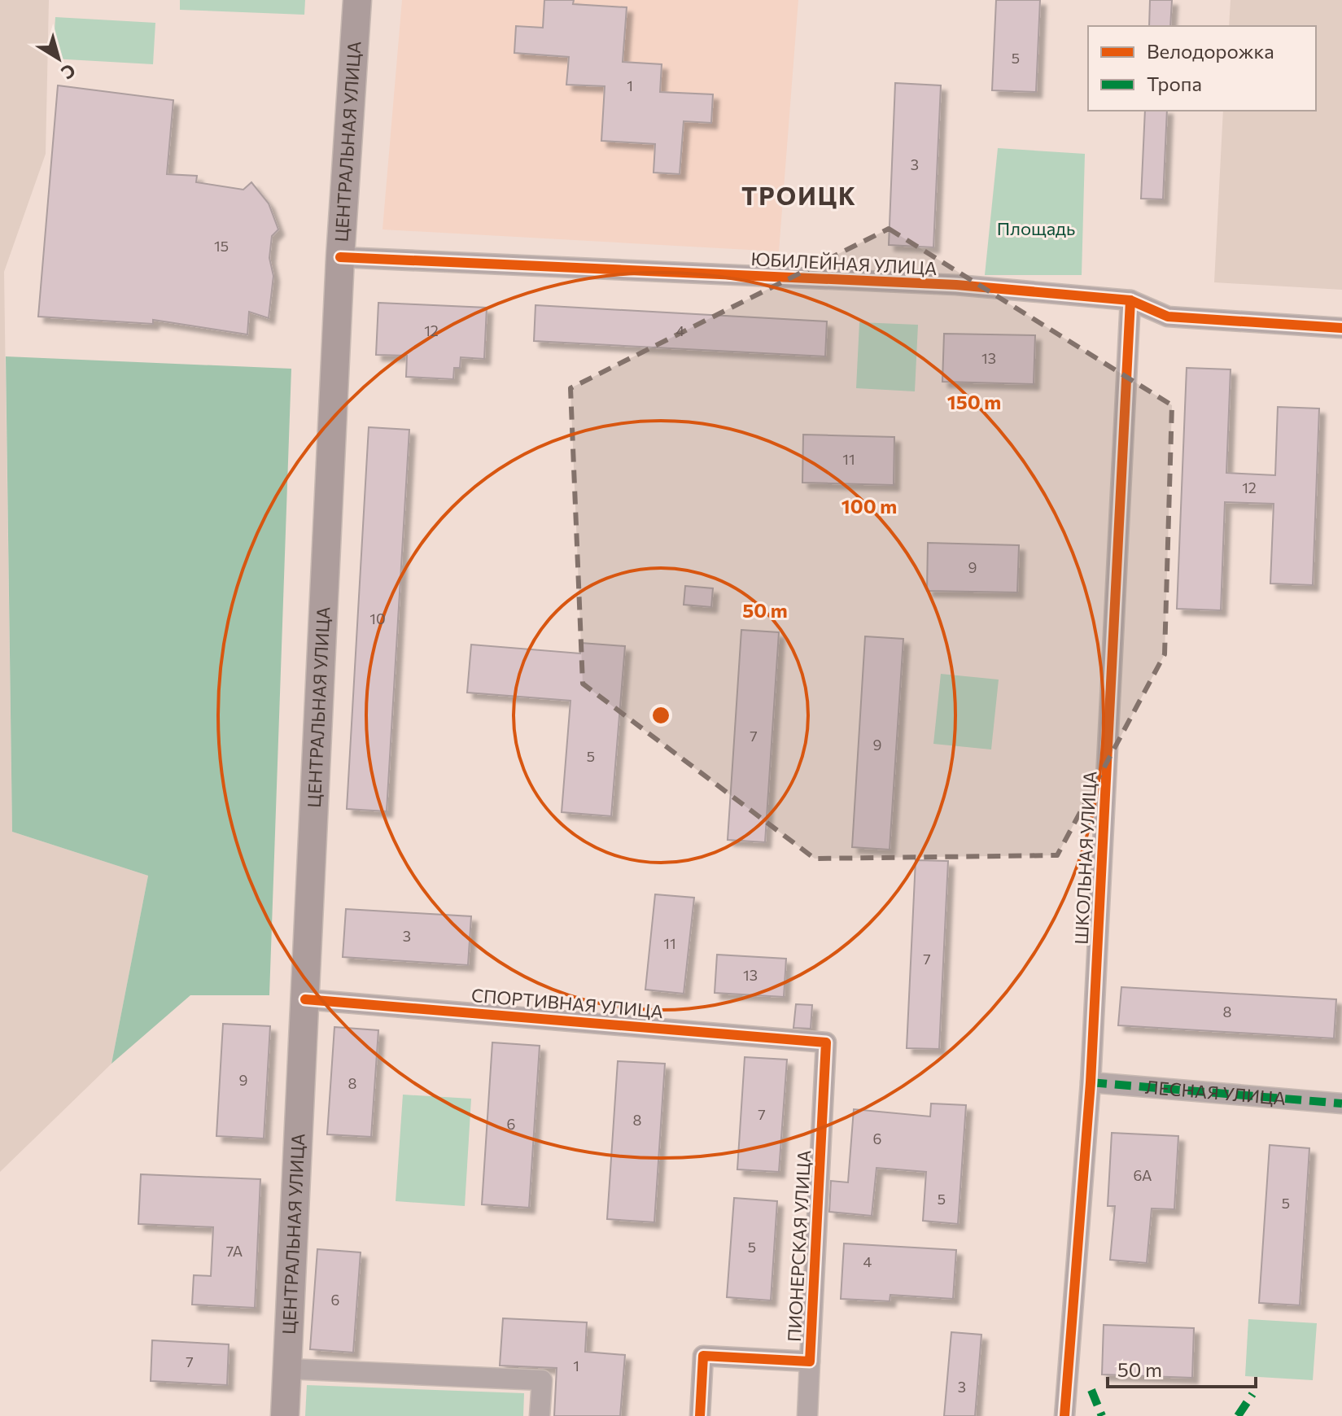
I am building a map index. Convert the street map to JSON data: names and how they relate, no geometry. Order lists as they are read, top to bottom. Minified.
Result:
{"streets":{"main road":["ЦЕНТРАЛЬНАЯ УЛИЦА"],"street":["ЮБИЛЕЙНАЯ УЛИЦА","ШКОЛЬНАЯ УЛИЦА","СПОРТИВНАЯ УЛИЦА","ЛЕСНАЯ УЛИЦА","ПИОНЕРСКАЯ УЛИЦА"]},"crossings":[["ЦЕНТРАЛЬНАЯ УЛИЦА","ЮБИЛЕЙНАЯ УЛИЦА"],["ЦЕНТРАЛЬНАЯ УЛИЦА","СПОРТИВНАЯ УЛИЦА"],["ЮБИЛЕЙНАЯ УЛИЦА","ШКОЛЬНАЯ УЛИЦА"],["ШКОЛЬНАЯ УЛИЦА","ЛЕСНАЯ УЛИЦА"],["СПОРТИВНАЯ УЛИЦА","ПИОНЕРСКАЯ УЛИЦА"]],"districts":["ТРОИЦК"],"parks":["Площадь"],"house_numbers":["5","1","3","15","12","4","13","11","12","9","10","7","9","5","3","11","7","13","8","9","8","7","8","6","6","6А","5","5","5","7А","4","6","7","1","3"],"legend":["Велодорожка","Тропа"],"scale_bar":"50 m","north":"bottom right","rings":["150 m","100 m","50 m"]}
